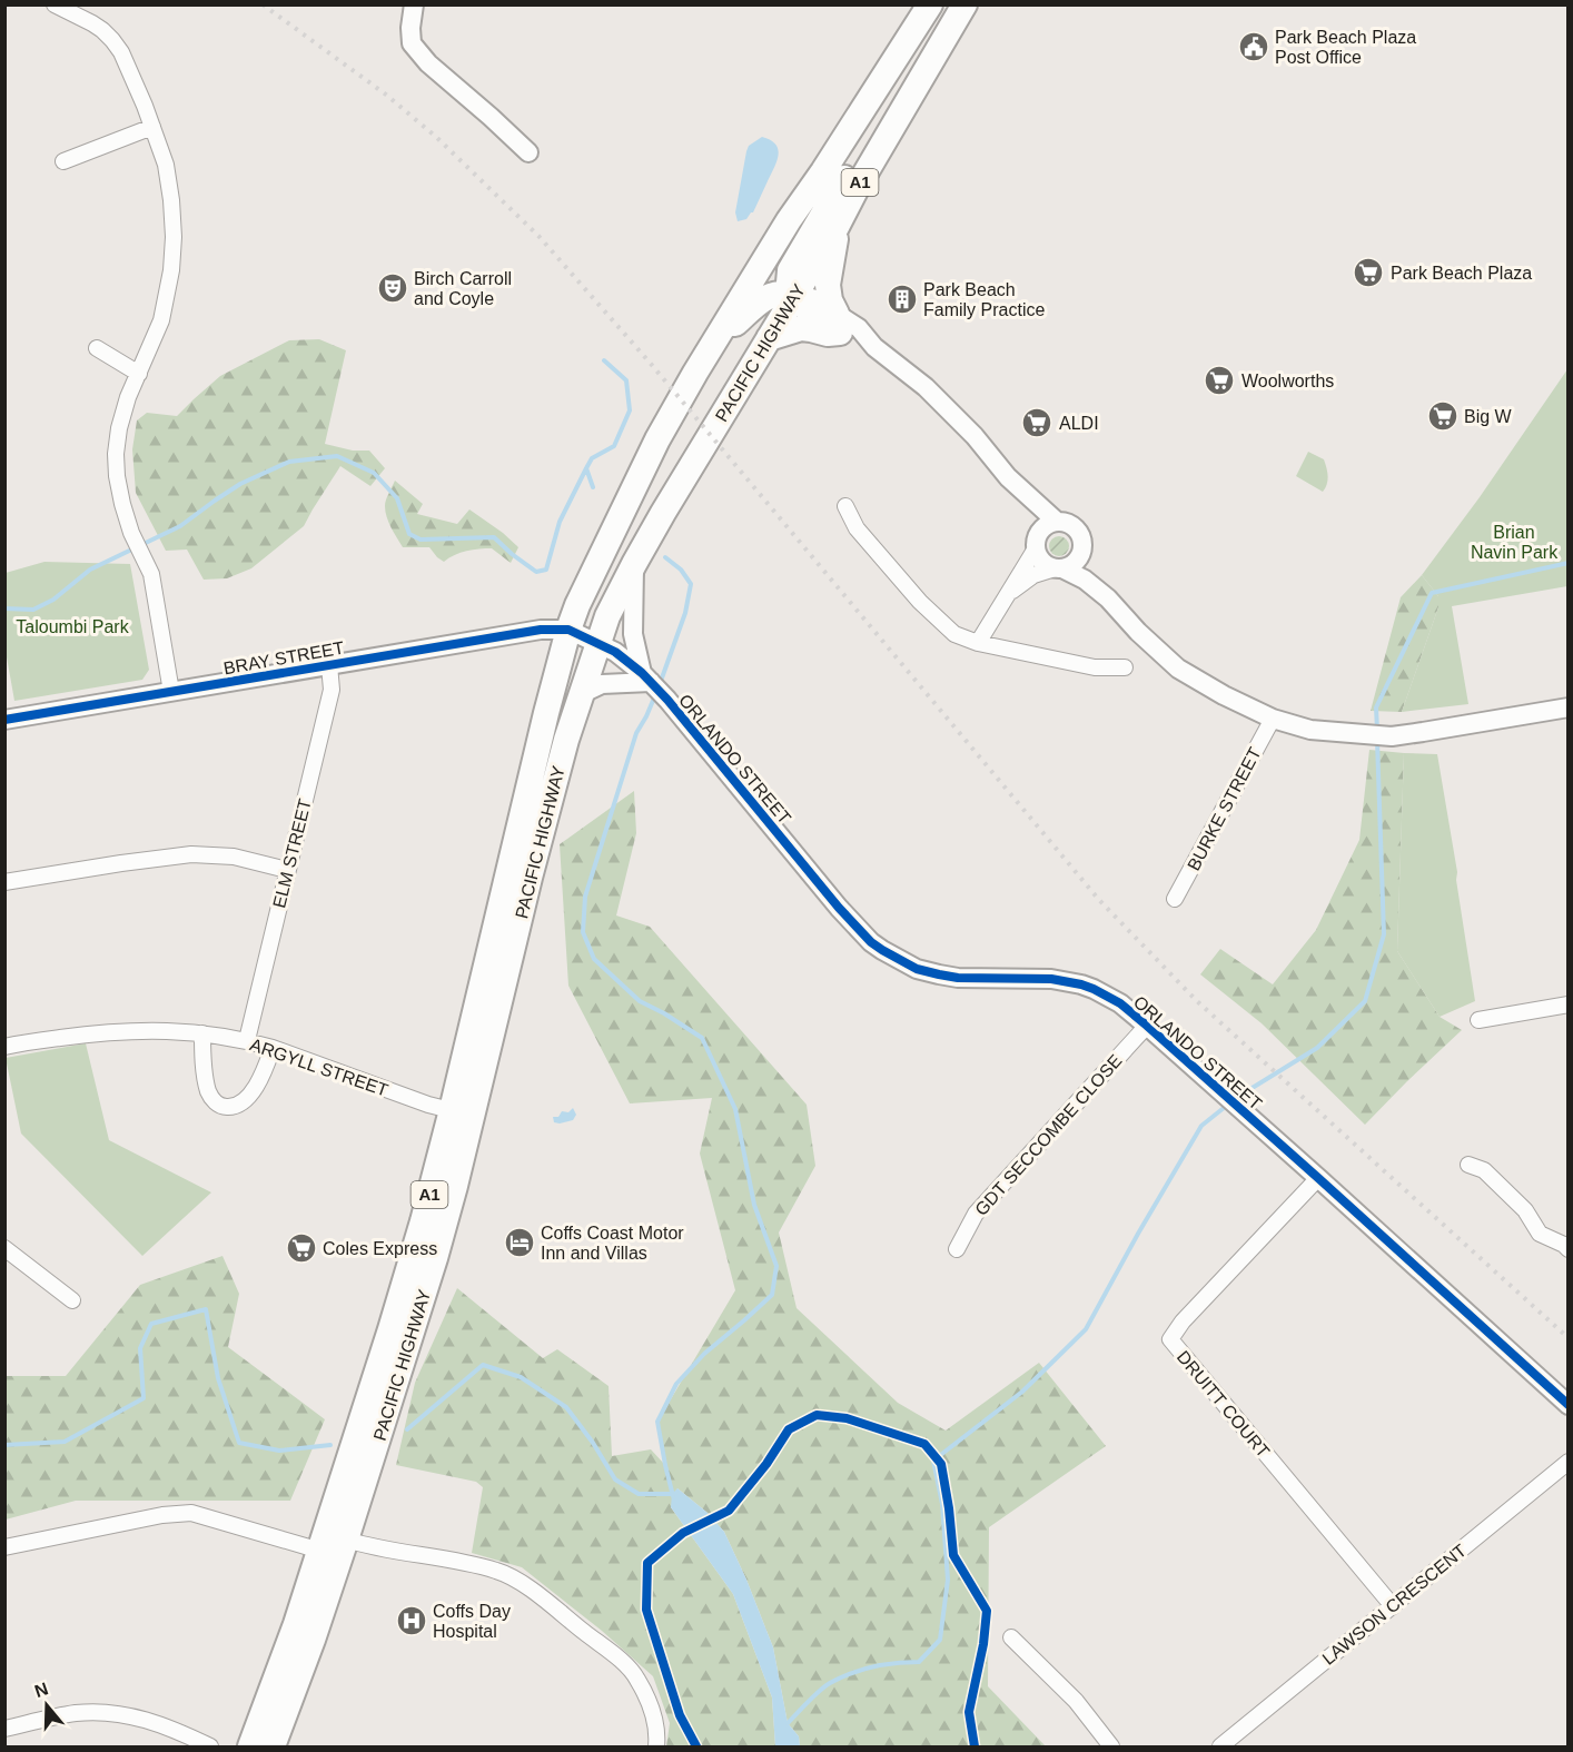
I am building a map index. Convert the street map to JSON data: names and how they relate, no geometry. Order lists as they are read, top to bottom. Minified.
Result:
{"streets":{"highway":["A1","PACIFIC HIGHWAY"],"street":["BRAY STREET","ORLANDO STREET","BURKE STREET","ELM STREET","ARGYLL STREET","GDT SECCOMBE CLOSE","DRUITT COURT","LAWSON CRESCENT"]},"crossings":[["PACIFIC HIGHWAY","BRAY STREET"],["PACIFIC HIGHWAY","ORLANDO STREET"],["PACIFIC HIGHWAY","ARGYLL STREET"],["BRAY STREET","ORLANDO STREET"],["BRAY STREET","ELM STREET"],["ORLANDO STREET","GDT SECCOMBE CLOSE"],["ORLANDO STREET","DRUITT COURT"],["ELM STREET","ARGYLL STREET"],["DRUITT COURT","LAWSON CRESCENT"]],"parks":["Brian Navin Park","Taloumbi Park"],"places":{"public building":["Park Beach Plaza Post Office"],"supermarket":["Park Beach Plaza","Woolworths","Big W","ALDI","Coles Express"],"theatre":["Birch Carroll and Coyle"],"building":["Park Beach Family Practice"],"hotel":["Coffs Coast Motor Inn and Villas"],"hospital":["Coffs Day Hospital"]},"north":"top"}
